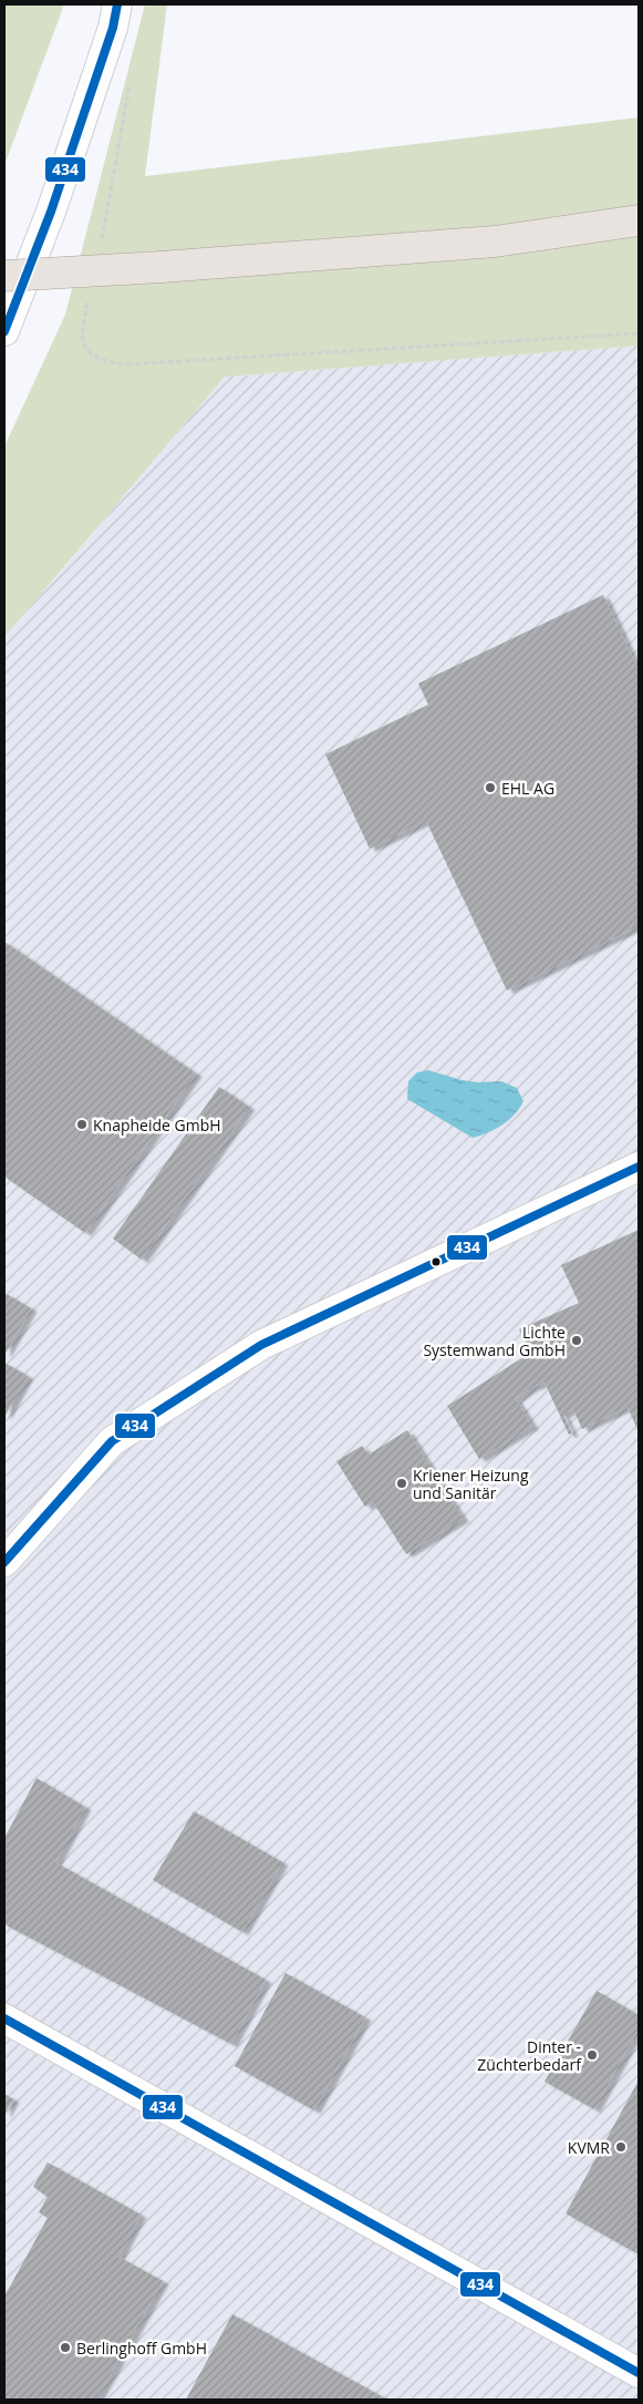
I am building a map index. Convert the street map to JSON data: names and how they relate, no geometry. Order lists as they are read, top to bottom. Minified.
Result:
{"places":["EHL AG","Knapheide GmbH","Lichte Systemwand GmbH","Kriener Heizung und Sanitär","Dinter - Züchterbedarf","KVMR","Berlinghoff GmbH"],"lines":["transit line 434"]}
